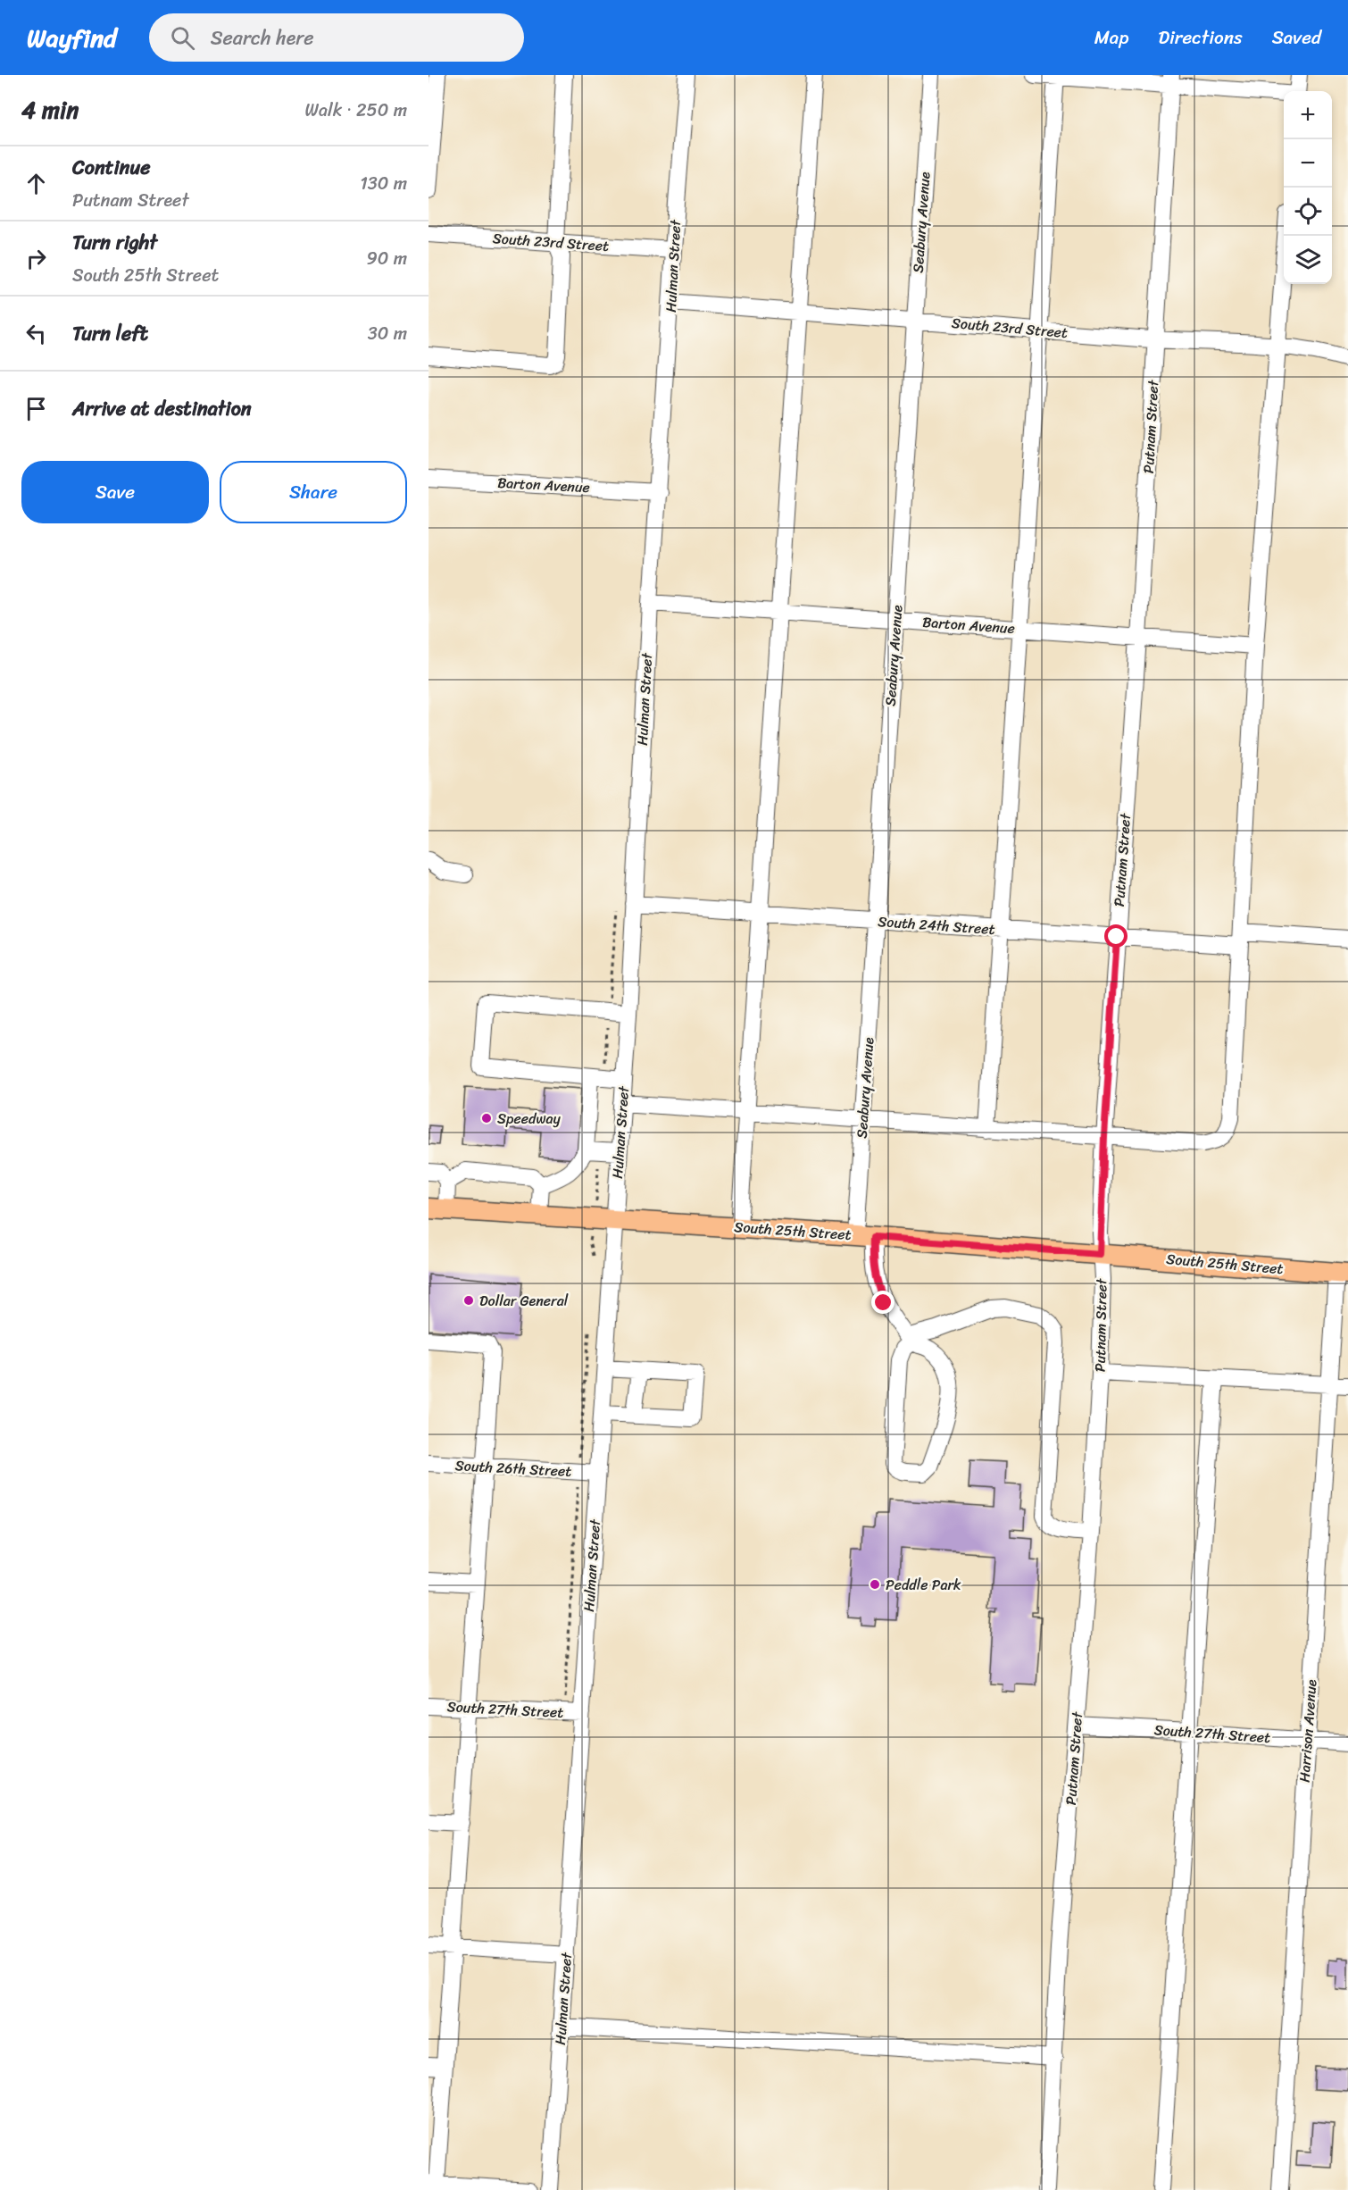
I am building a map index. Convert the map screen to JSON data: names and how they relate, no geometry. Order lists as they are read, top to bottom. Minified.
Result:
{"streets":{"main road":["South 25th Street"],"street":["Seabury Avenue","South 23rd Street","Hulman Street","Putnam Street","Barton Avenue","South 24th Street","South 26th Street","South 27th Street","Harrison Avenue"]},"crossings":[["Seabury Avenue","South 23rd Street"],["Seabury Avenue","Barton Avenue"],["Seabury Avenue","South 24th Street"],["Seabury Avenue","South 25th Street"],["South 23rd Street","Hulman Street"],["South 23rd Street","Putnam Street"],["Hulman Street","Barton Avenue"],["Hulman Street","South 24th Street"],["Hulman Street","South 25th Street"],["Hulman Street","South 26th Street"],["Hulman Street","South 27th Street"],["Putnam Street","Barton Avenue"],["Putnam Street","South 24th Street"],["Putnam Street","South 25th Street"],["Putnam Street","South 27th Street"],["South 25th Street","Harrison Avenue"],["South 27th Street","Harrison Avenue"]],"places":["Speedway","Dollar General","Peddle Park"],"page":{"header":"Wayfind","search":"Search here","nav":["Map","Directions","Saved"],"heading":["4 min","Walk · 250 m"],"map_buttons":["+","−"],"list":[["Continue","Putnam Street","130 m"],["Turn right","South 25th Street","90 m"],["Turn left","30 m"],"Arrive at destination"],"buttons":["Save","Share"]}}
